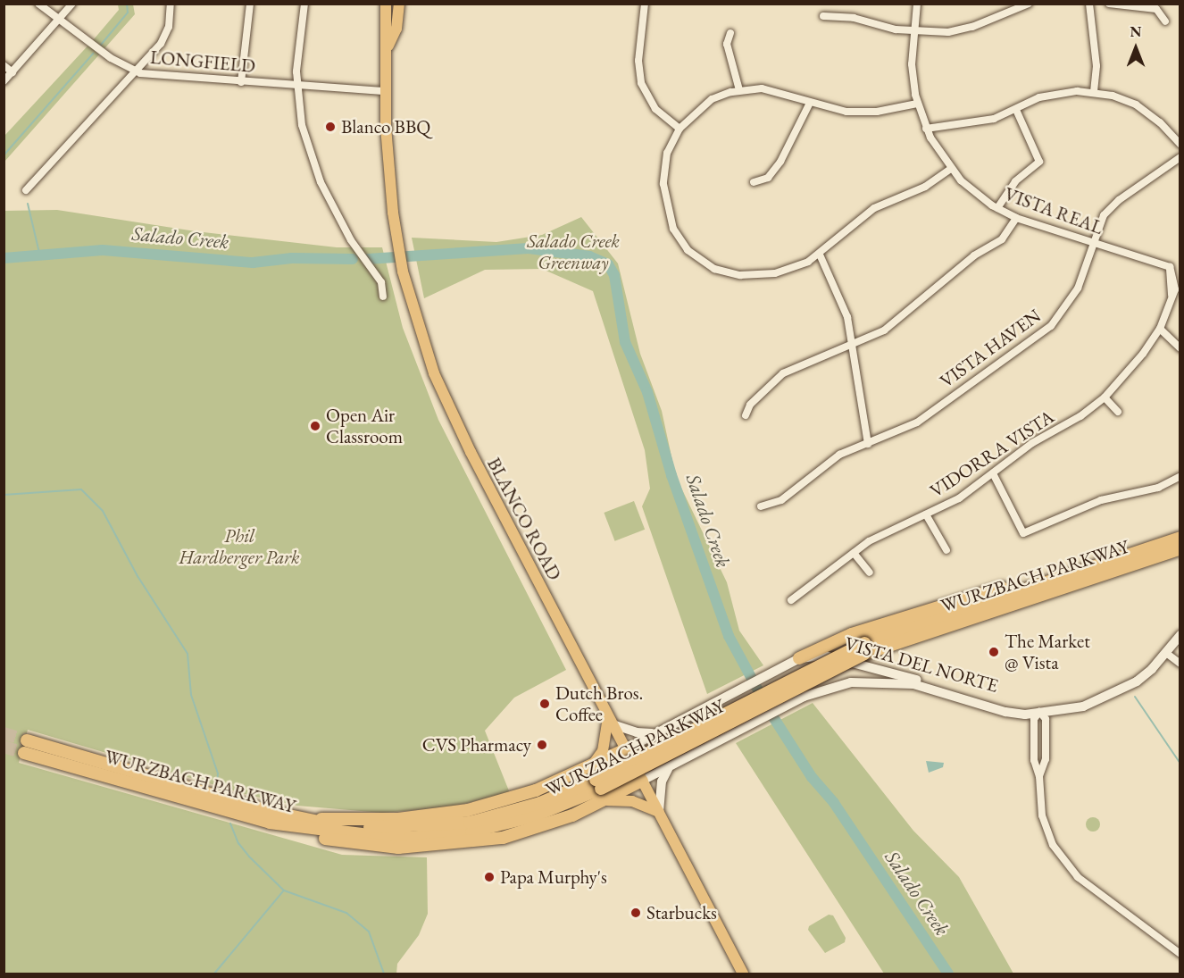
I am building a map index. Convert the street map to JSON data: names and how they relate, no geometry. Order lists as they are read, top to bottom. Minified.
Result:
{"streets":{"highway":["WURZBACH PARKWAY"],"main road":["BLANCO ROAD"],"street":["LONGFIELD","VISTA REAL","VISTA HAVEN","VIDORRA VISTA","VISTA DEL NORTE"]},"crossings":[["LONGFIELD","BLANCO ROAD"],["VISTA REAL","VISTA HAVEN"],["VISTA REAL","VIDORRA VISTA"],["BLANCO ROAD","WURZBACH PARKWAY"],["BLANCO ROAD","VISTA DEL NORTE"],["WURZBACH PARKWAY","VISTA DEL NORTE"]],"water":["Salado Creek"],"parks":["Salado Creek Greenway","Phil Hardberger Park"],"places":["Blanco BBQ","Open Air Classroom","The Market @ Vista","Dutch Bros. Coffee","CVS Pharmacy","Papa Murphy's","Starbucks"],"north":"top"}
